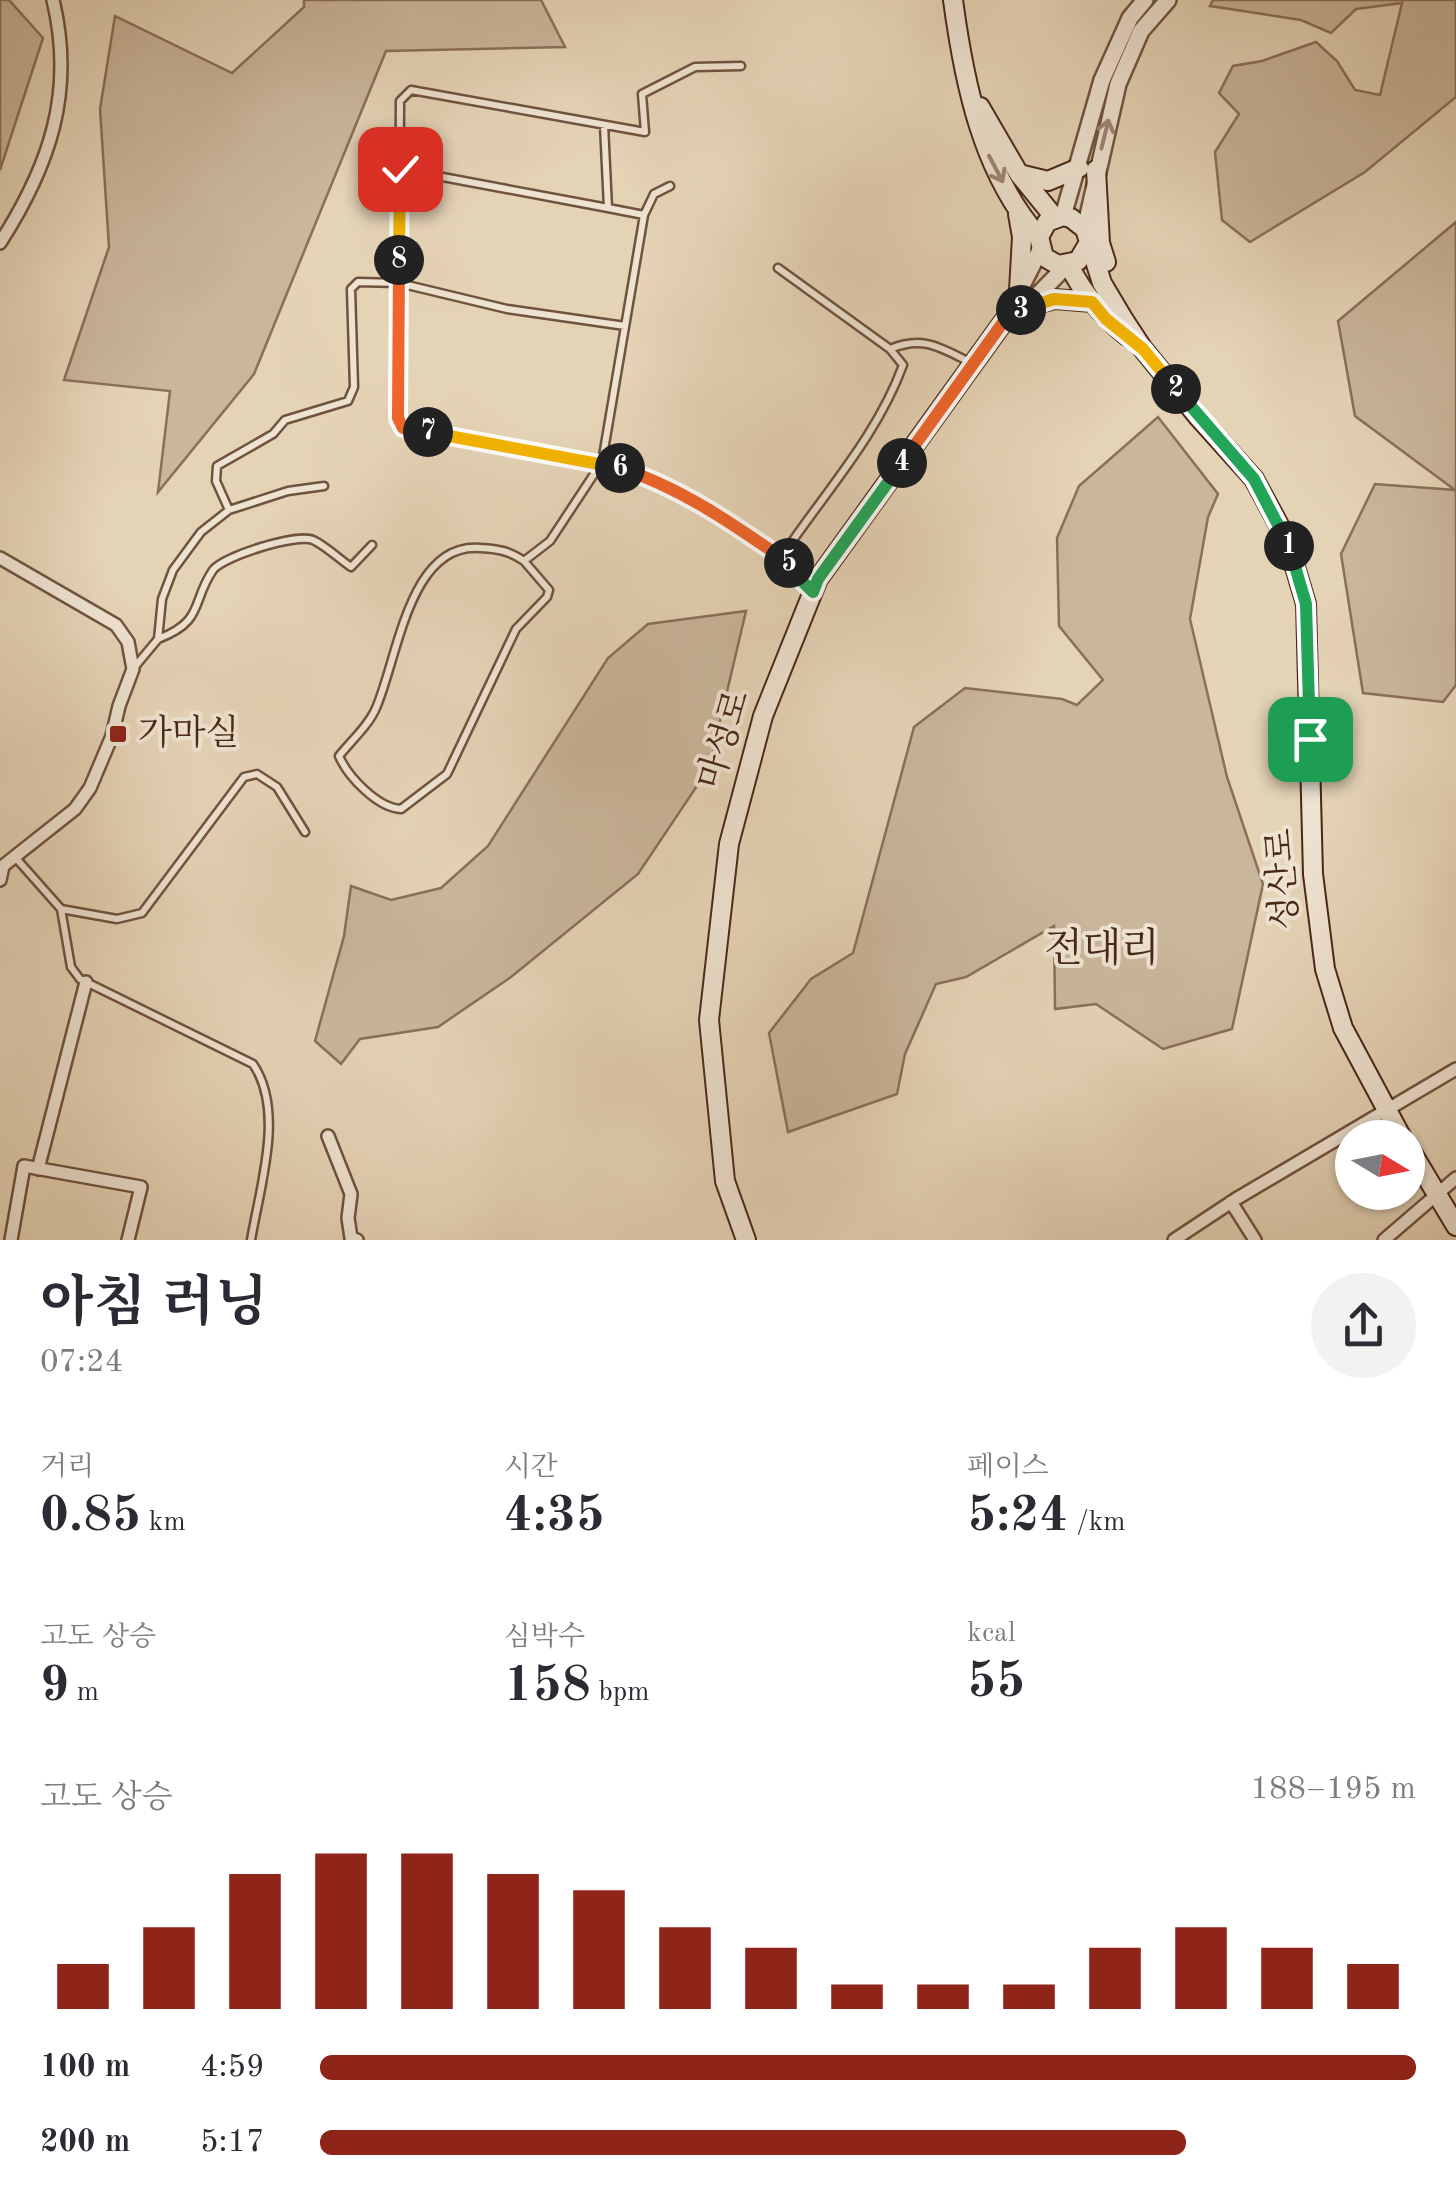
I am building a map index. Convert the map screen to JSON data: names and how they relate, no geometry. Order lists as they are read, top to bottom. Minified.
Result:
{"streets":{"main road":["마성로","성산로"]},"districts":["전대리"],"places":{"transit":["가마실"]},"north":"right","page":{"pins":["8","3","2","7","4","6","1","5"],"heading":["아침 러닝","07:24"],"stats":[["거리","0.85 km"],["시간","4:35"],["페이스","5:24 /km"],["고도 상승","9 m"],["심박수","158 bpm"],["kcal","55"]],"chart":["고도 상승","188–195 m"],"list":[{"name":"100 m","note":"4:59"},{"name":"200 m","note":"5:17"}]}}
